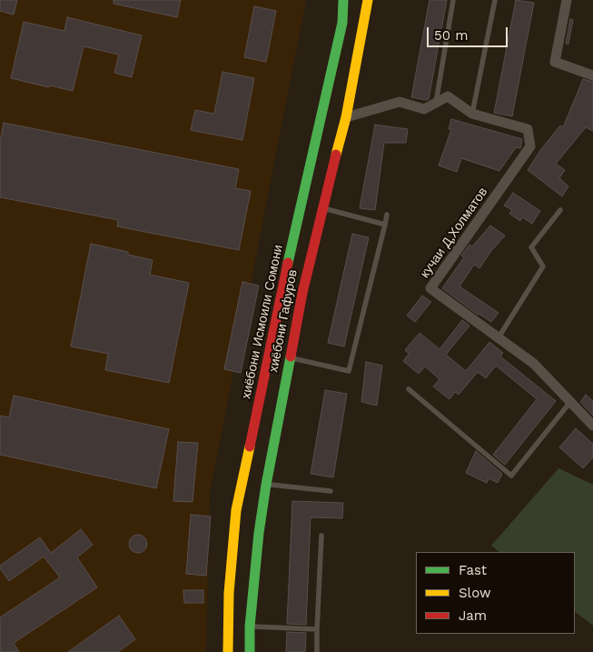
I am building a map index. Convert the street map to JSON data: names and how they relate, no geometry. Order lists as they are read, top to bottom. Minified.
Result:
{"streets":{"highway":["хиёбони Гафуров","хиёбони Исмоили Сомони"],"street":["кучаи Д,Холматов"]},"legend":["Fast","Slow","Jam"],"scale_bar":"50 m"}
